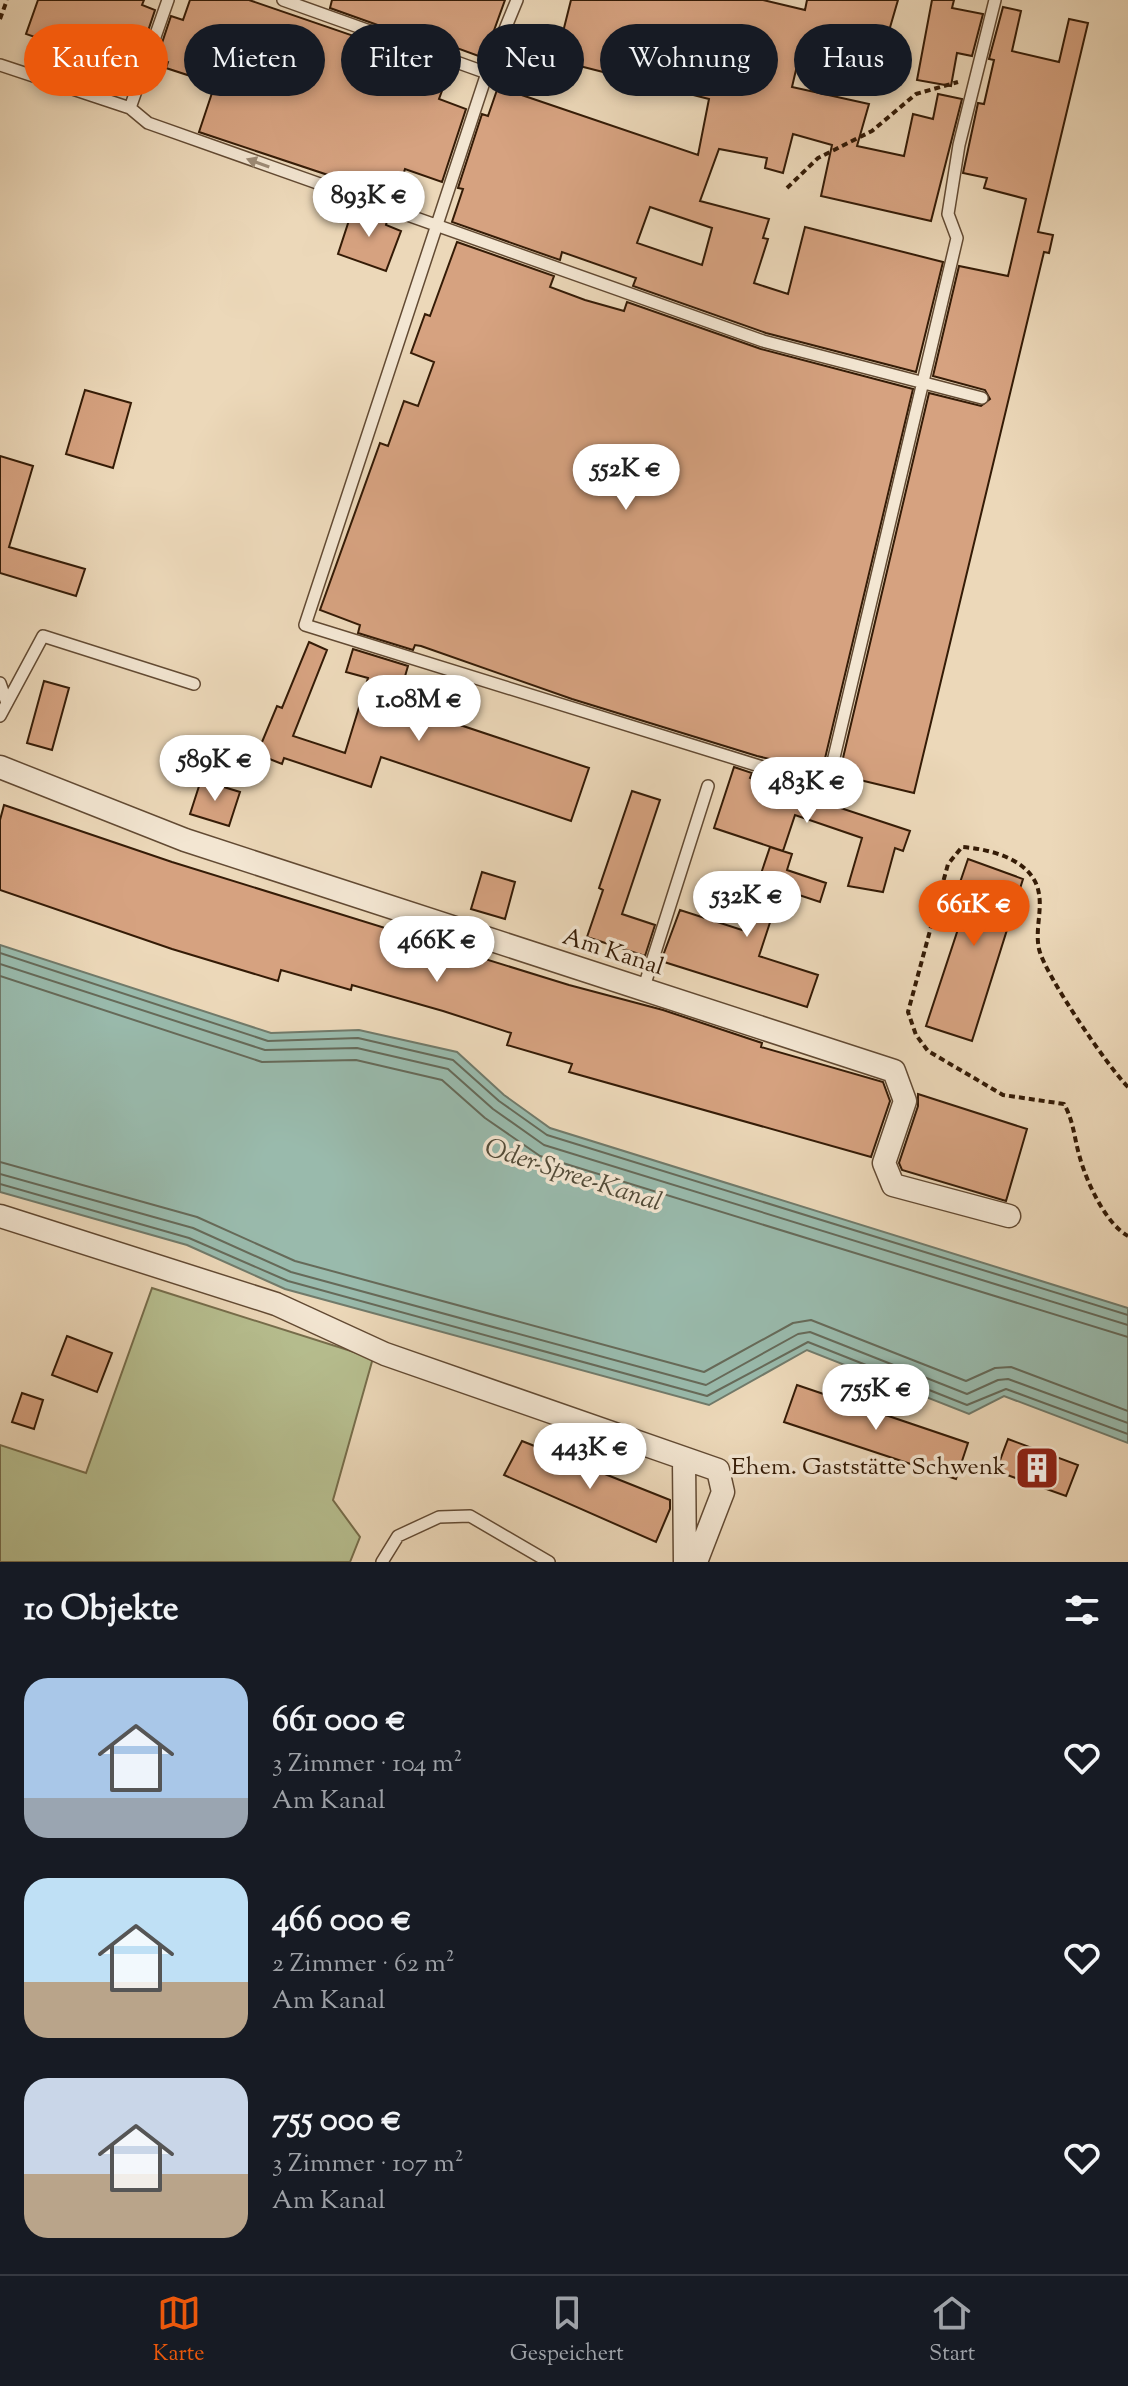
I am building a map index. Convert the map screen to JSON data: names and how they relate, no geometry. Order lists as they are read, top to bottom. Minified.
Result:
{"streets":{"street":["Am Kanal"]},"water":["Oder-Spree-Kanal"],"places":{"building":["Ehem. Gaststätte Schwenk"]},"page":{"chip":["Kaufen","Mieten","Filter","Neu","Wohnung","Haus"],"price":["893K €","552K €","1.08M €","589K €","483K €","532K €","661K €","466K €","755K €","443K €"],"heading":"10 Objekte","list":[{"name":"661 000 €","note":"3 Zimmer · 104 m² · Am Kanal"},{"name":"466 000 €","note":"2 Zimmer · 62 m² · Am Kanal"},{"name":"755 000 €","note":"3 Zimmer · 107 m² · Am Kanal"}],"tabs":["Karte","Gespeichert","Start"]}}
